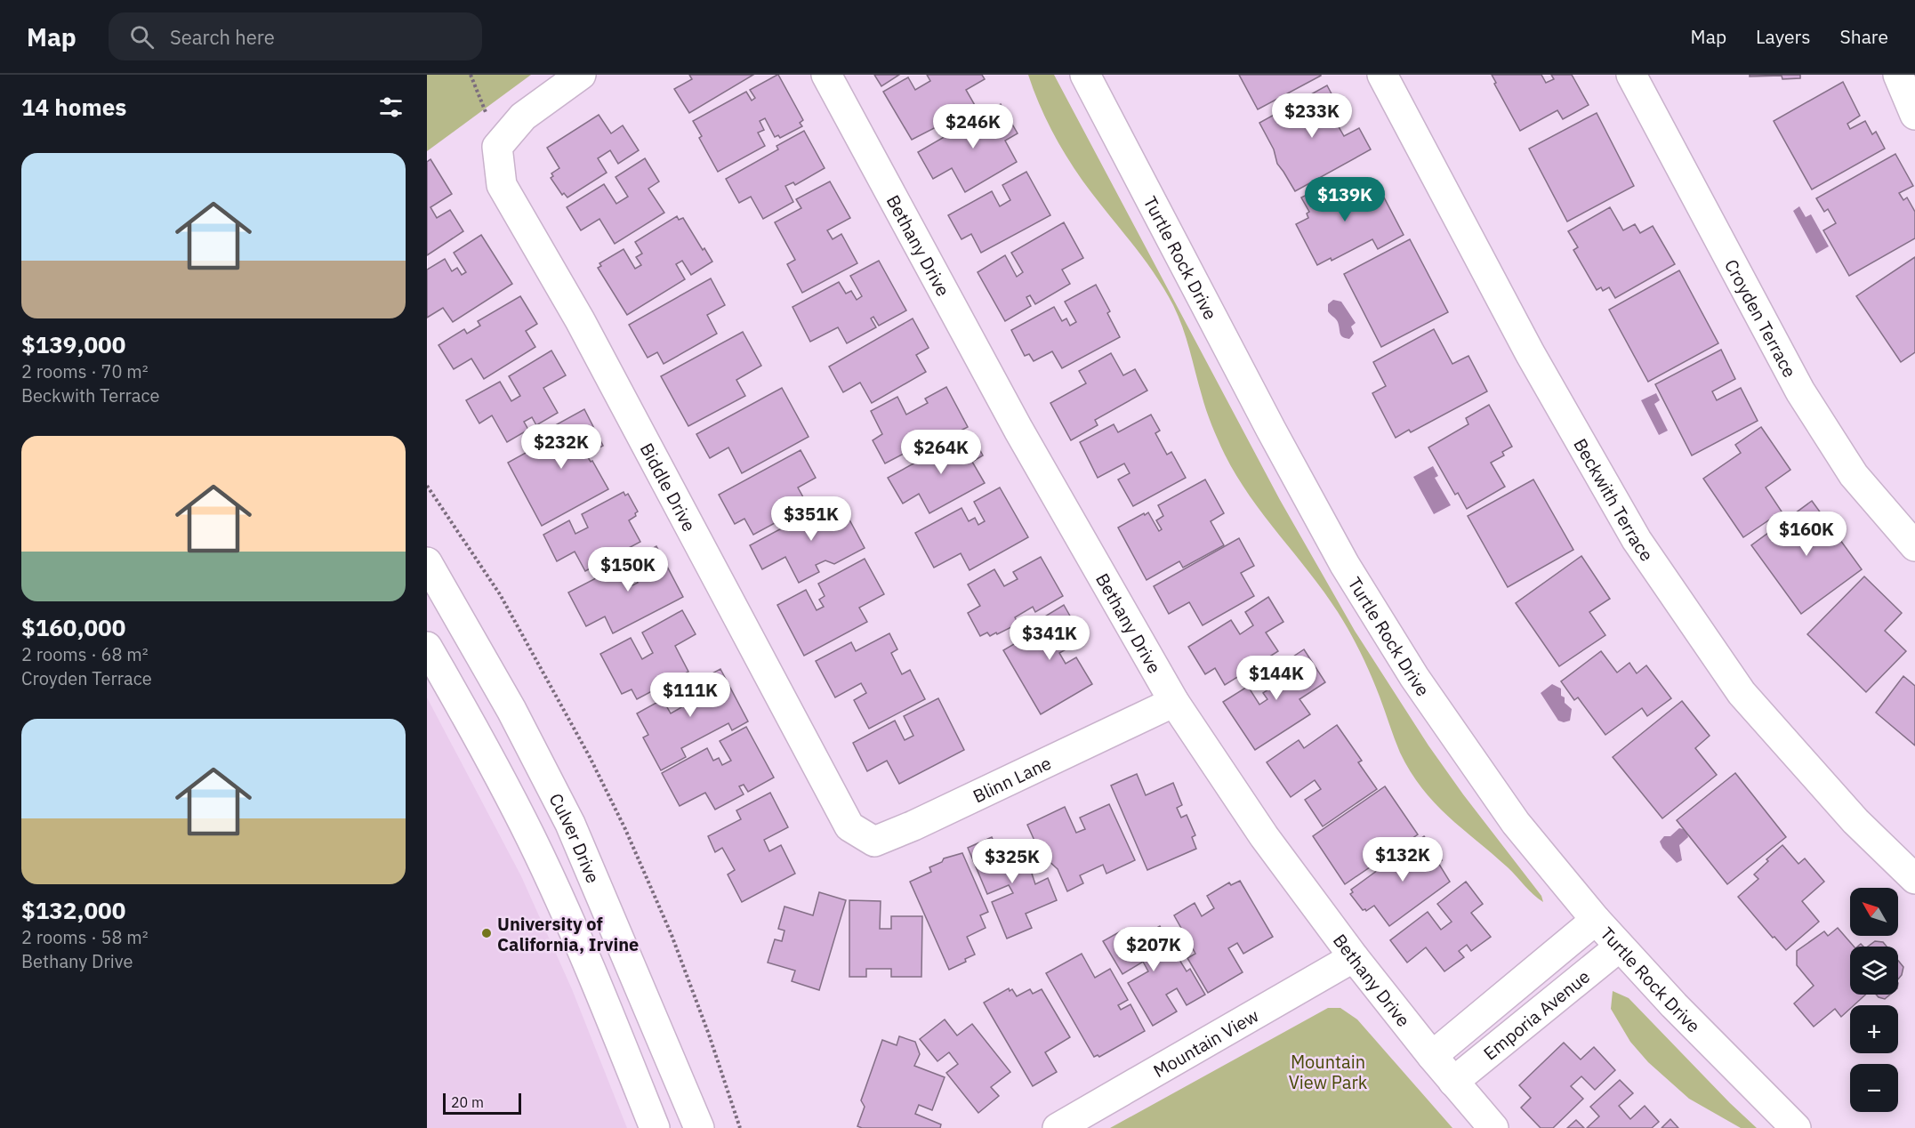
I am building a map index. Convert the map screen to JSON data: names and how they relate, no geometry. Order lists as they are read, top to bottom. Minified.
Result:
{"streets":{"street":["Bethany Drive","Turtle Rock Drive","Croyden Terrace","Biddle Drive","Beckwith Terrace","Blinn Lane","Culver Drive","Emporia Avenue","Mountain View"]},"crossings":[["Bethany Drive","Blinn Lane"],["Bethany Drive","Emporia Avenue"],["Bethany Drive","Mountain View"],["Turtle Rock Drive","Emporia Avenue"],["Biddle Drive","Blinn Lane"]],"parks":["Mountain View Park"],"places":["University of California, Irvine"],"scale_bar":"20 m","north":"top left","page":{"header":"Map","search":"Search here","nav":["Map","Layers","Share"],"heading":"14 homes","price":["$233K","$246K","$139K","$232K","$264K","$351K","$160K","$150K","$341K","$144K","$111K","$132K","$325K","$207K"],"list":[{"name":"$139,000","note":"2 rooms · 70 m² · Beckwith Terrace"},{"name":"$160,000","note":"2 rooms · 68 m² · Croyden Terrace"},{"name":"$132,000","note":"2 rooms · 58 m² · Bethany Drive"}],"map_buttons":["+","−"],"scale":"20 m"}}
